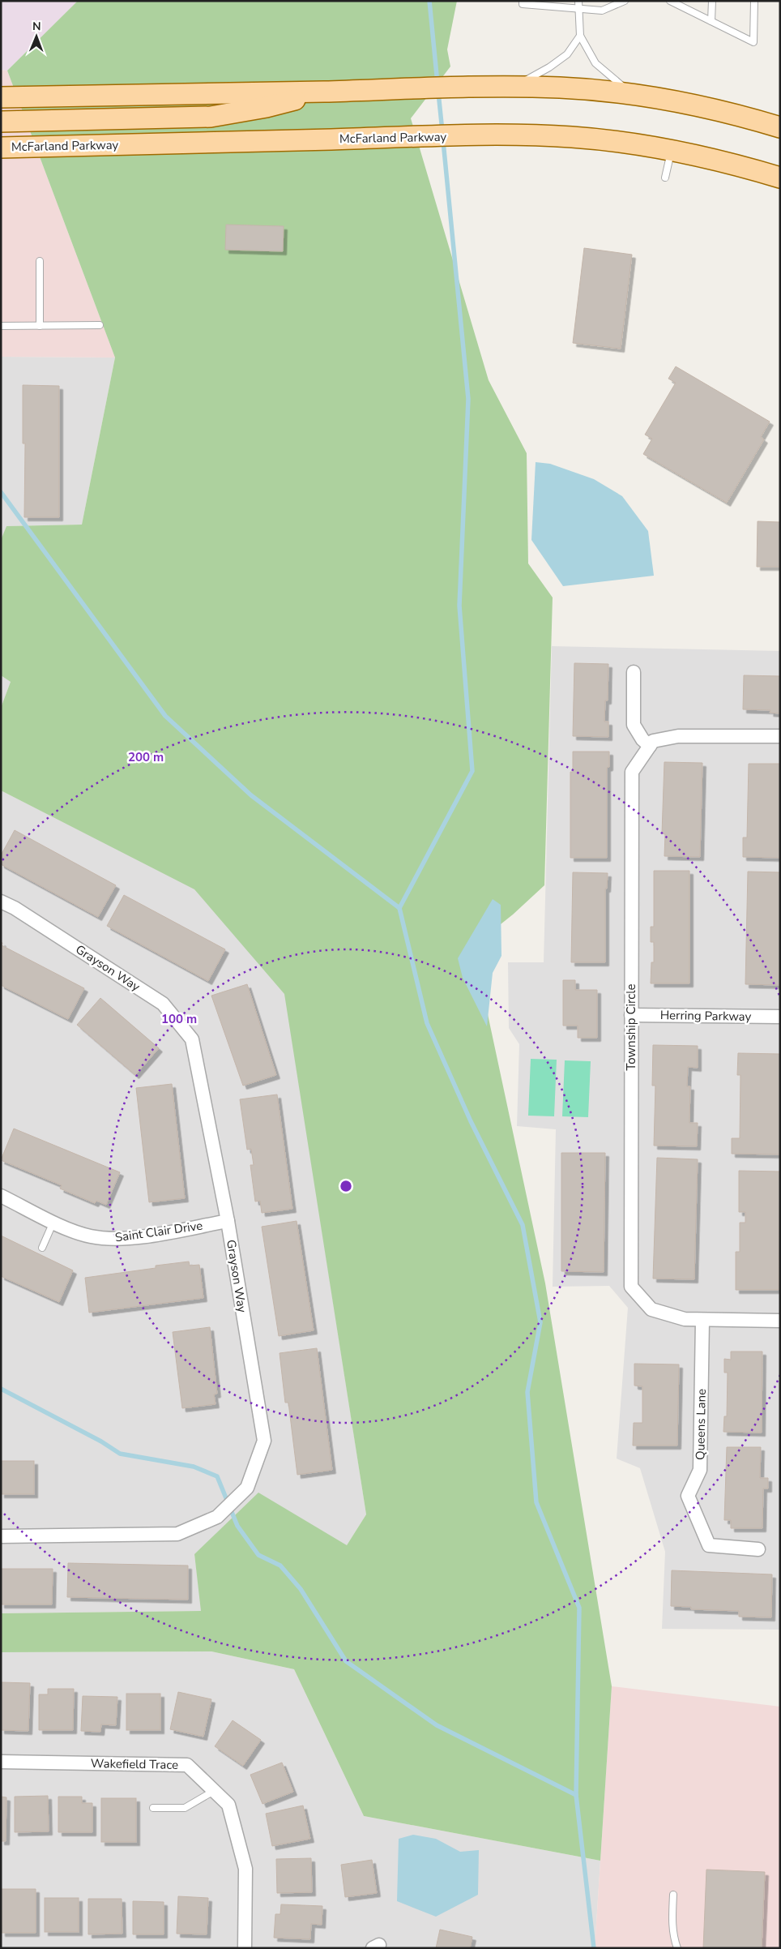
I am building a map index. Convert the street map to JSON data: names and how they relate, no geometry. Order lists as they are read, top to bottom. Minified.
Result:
{"streets":{"main road":["McFarland Parkway"],"street":["Grayson Way","Herring Parkway","Township Circle","Saint Clair Drive","Queens Lane","Wakefield Trace"]},"crossings":[["Grayson Way","Saint Clair Drive"],["Herring Parkway","Township Circle"],["Township Circle","Queens Lane"]],"north":"top","rings":["200 m","100 m"]}
